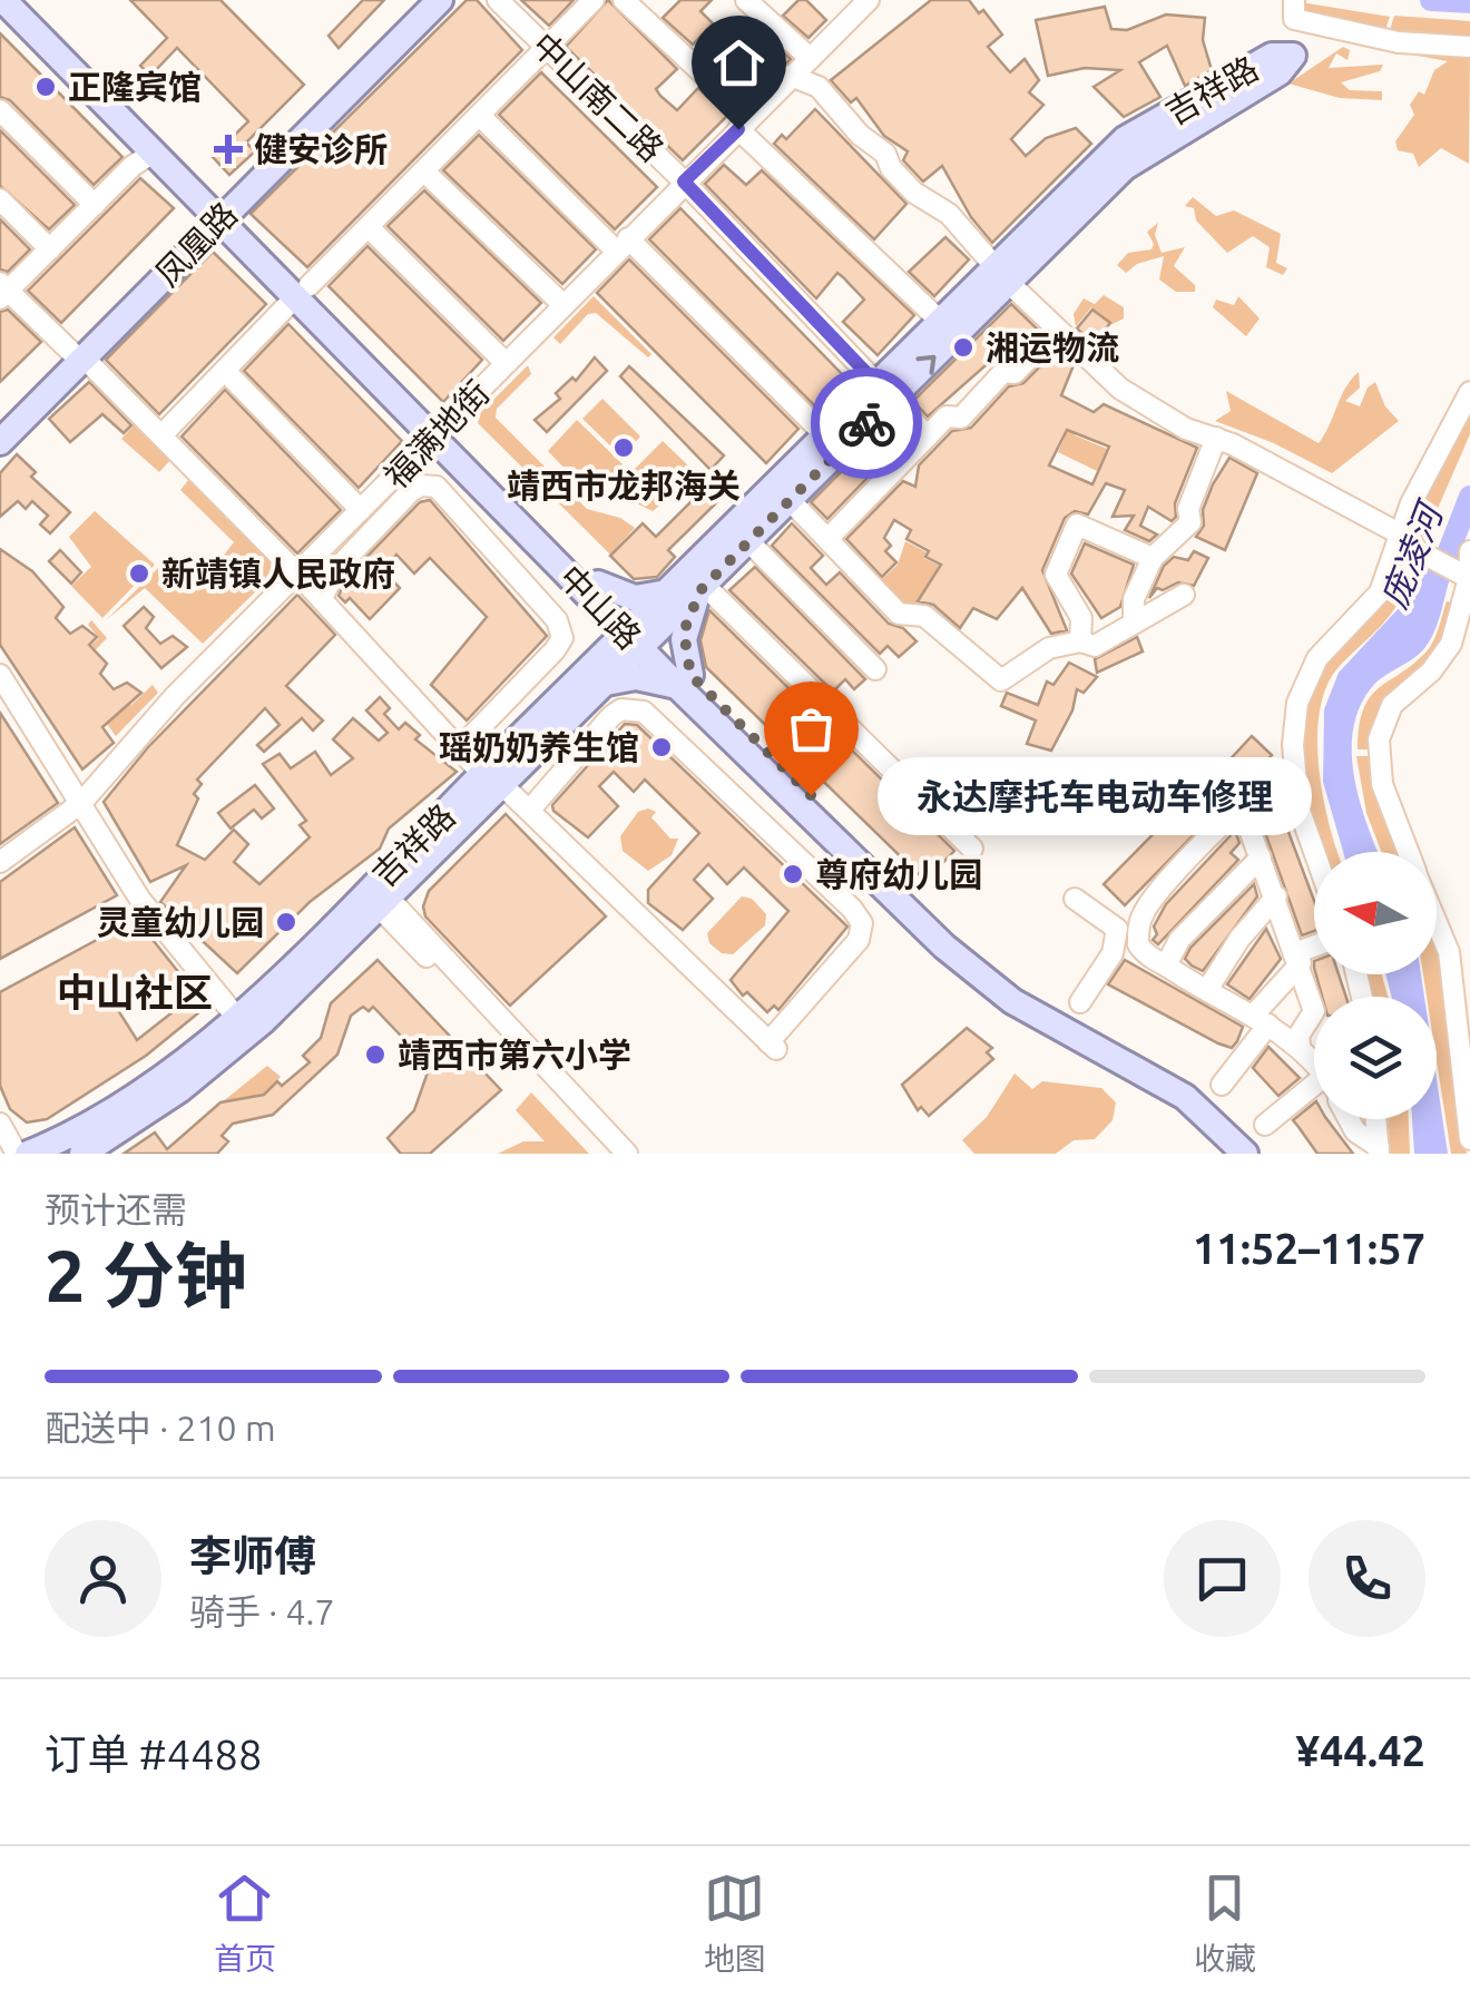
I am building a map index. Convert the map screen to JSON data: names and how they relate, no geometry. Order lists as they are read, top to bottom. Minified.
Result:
{"streets":{"main road":["吉祥路","凤凰路","中山路"],"street":["中山南二路","福满地街"]},"crossings":[["吉祥路","中山南二路"],["吉祥路","中山路"],["中山南二路","福满地街"],["凤凰路","中山路"],["福满地街","中山路"]],"districts":["中山社区"],"water":["庞凌河"],"places":{"other":["正隆宾馆","湘运物流","靖西市龙邦海关","新靖镇人民政府","瑶奶奶养生馆","永达摩托车电动车修理","尊府幼儿园","灵童幼儿园","靖西市第六小学"],"health":["健安诊所"]},"north":"left","page":{"bubble":"永达摩托车电动车修理","heading":["2 分钟","预计还需","11:52–11:57"],"panel":["李师傅","骑手 · 4.7","订单 #4488","¥44.42"],"bar":"配送中 · 210 m","tabs":["首页","地图","收藏"]}}
